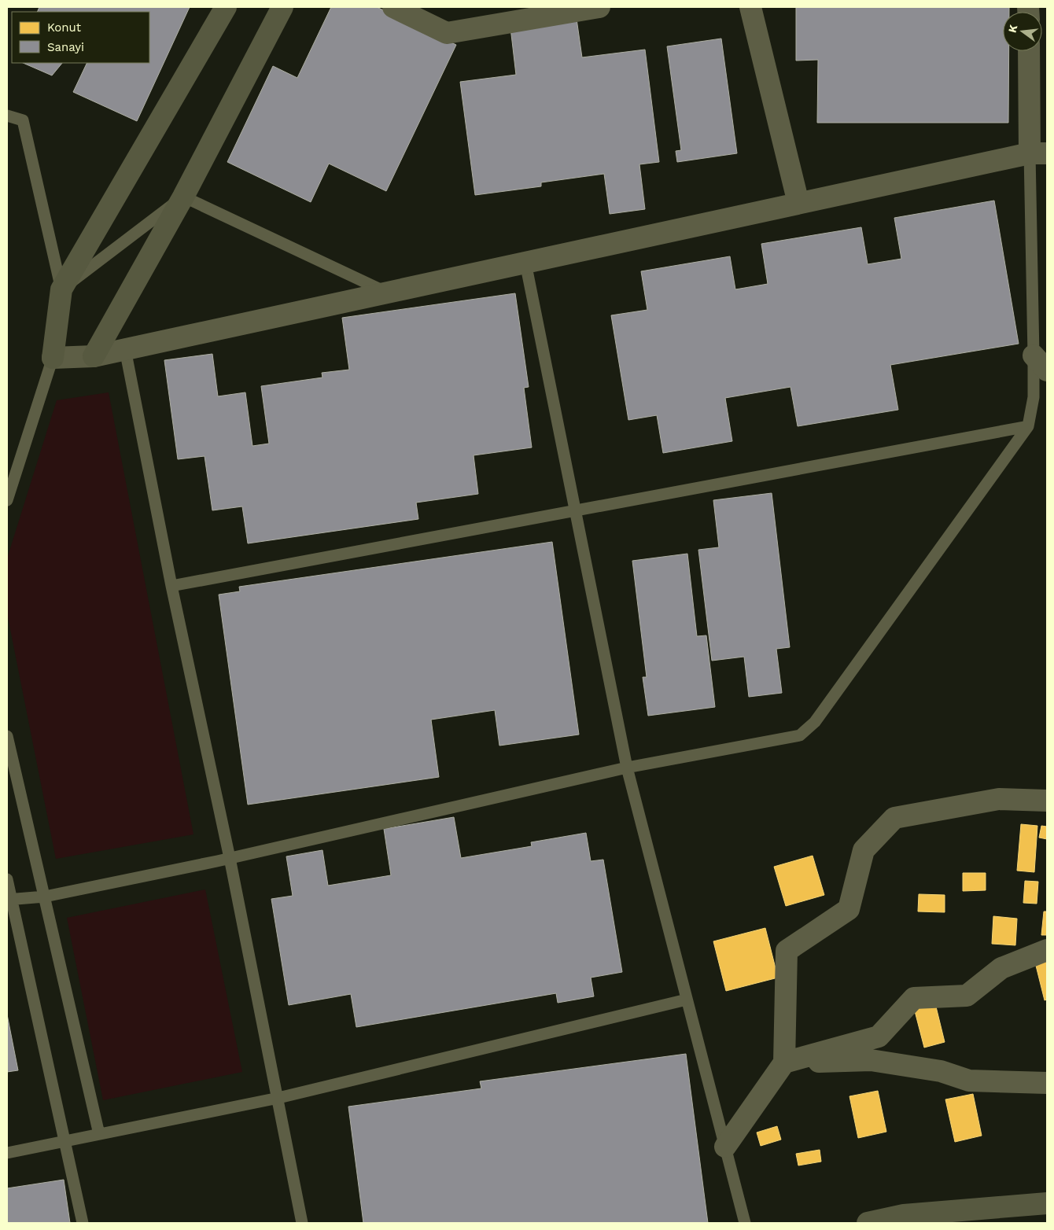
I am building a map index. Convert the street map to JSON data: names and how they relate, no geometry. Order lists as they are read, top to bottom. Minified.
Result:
{"legend":["Konut","Sanayi"],"north":"left"}
